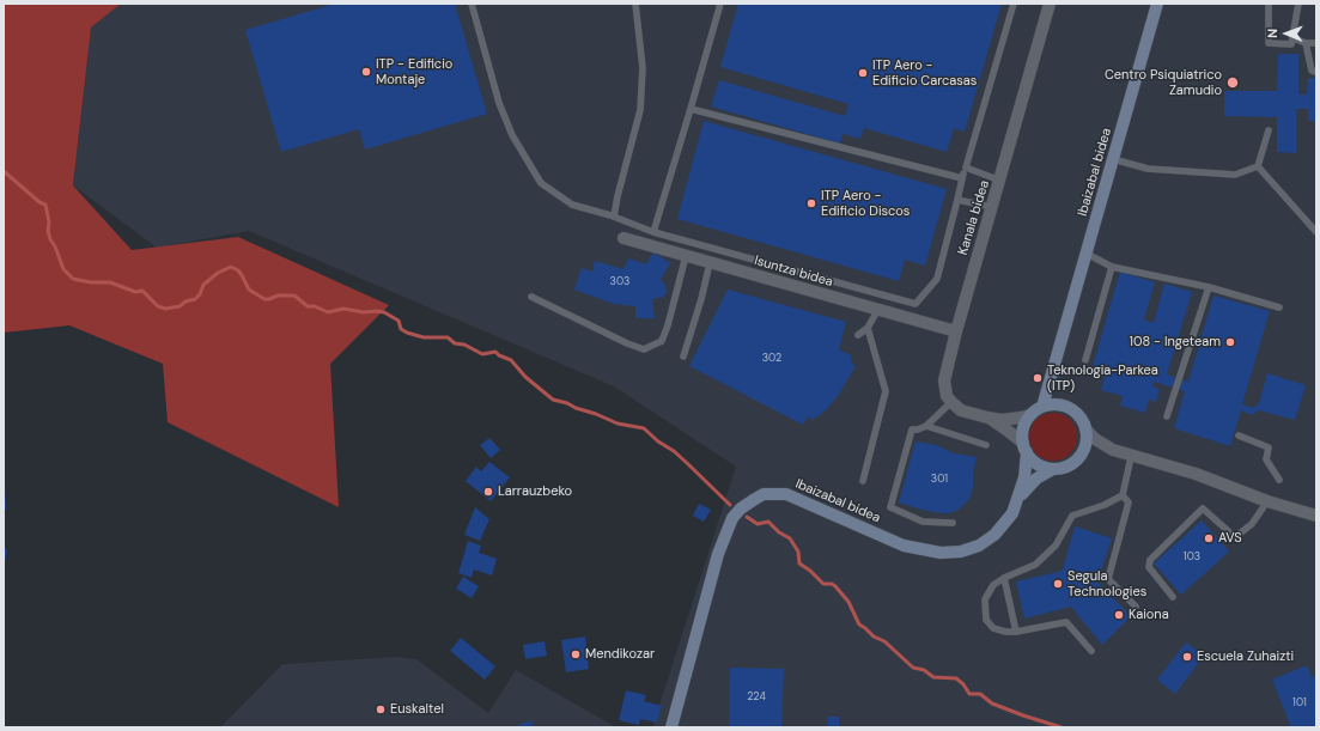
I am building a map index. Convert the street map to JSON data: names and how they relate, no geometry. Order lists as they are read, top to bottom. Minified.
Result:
{"streets":{"street":["Ibaizabal bidea","Kanala bidea","Isuntza bidea"]},"crossings":[["Kanala bidea","Isuntza bidea"]],"places":["ITP - Edificio Montaje","ITP Aero - Edificio Carcasas","Centro Psiquiatrico Zamudio","ITP Aero - Edificio Discos","108 - Ingeteam","Teknologia-Parkea (ITP)","Larrauzbeko","AVS","Segula Technologies","Kaiona","Mendikozar","Escuela Zuhaizti","Euskaltel"],"house_numbers":["303","302","301","103","224","101"],"north":"left"}
